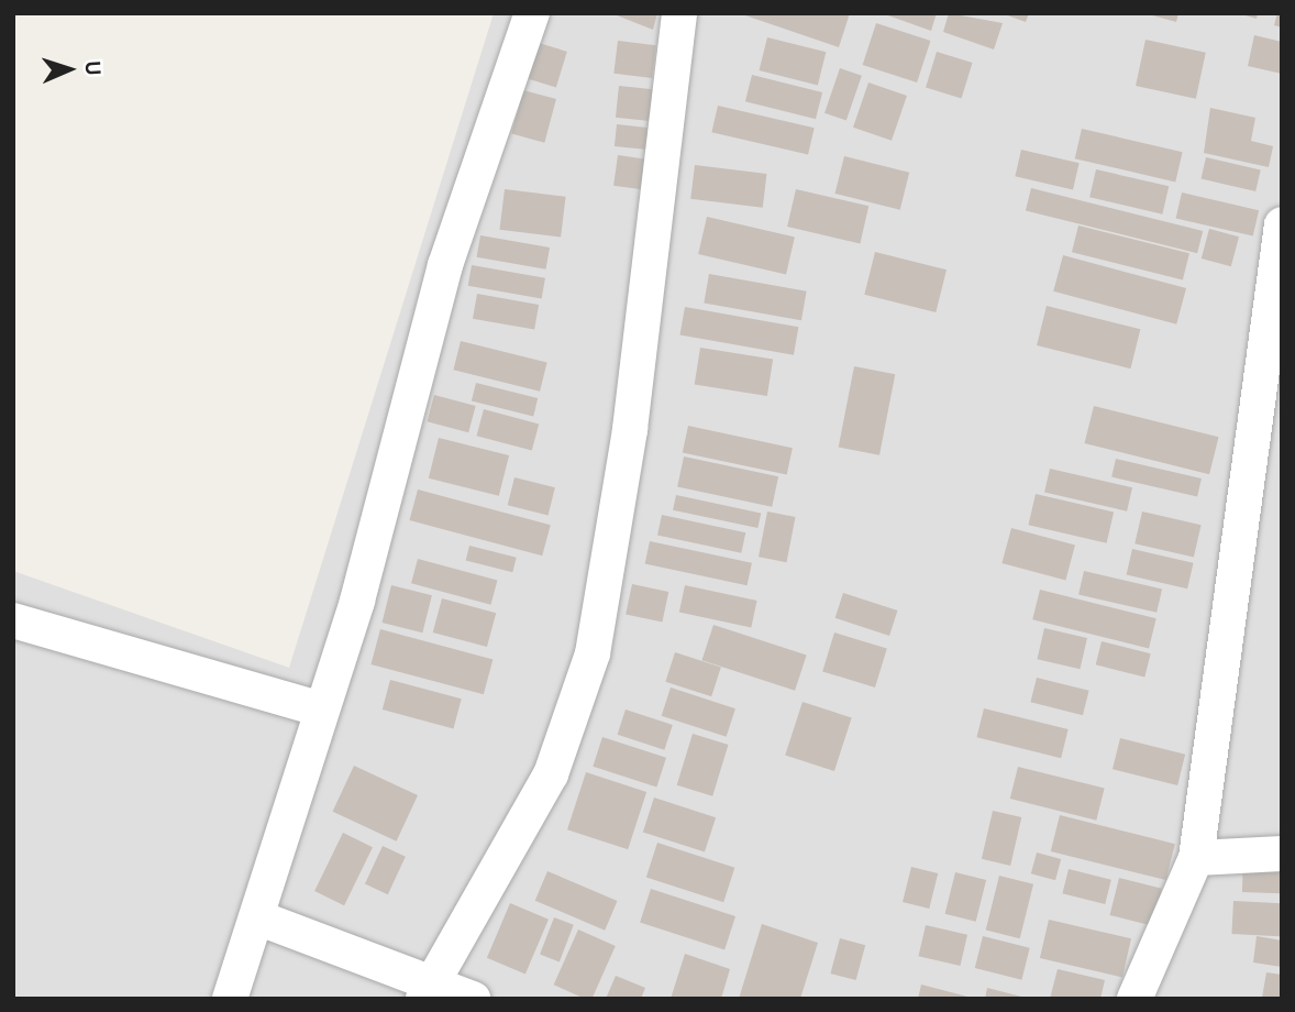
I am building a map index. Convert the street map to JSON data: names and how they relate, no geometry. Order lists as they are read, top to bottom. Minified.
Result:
{"north":"right"}
